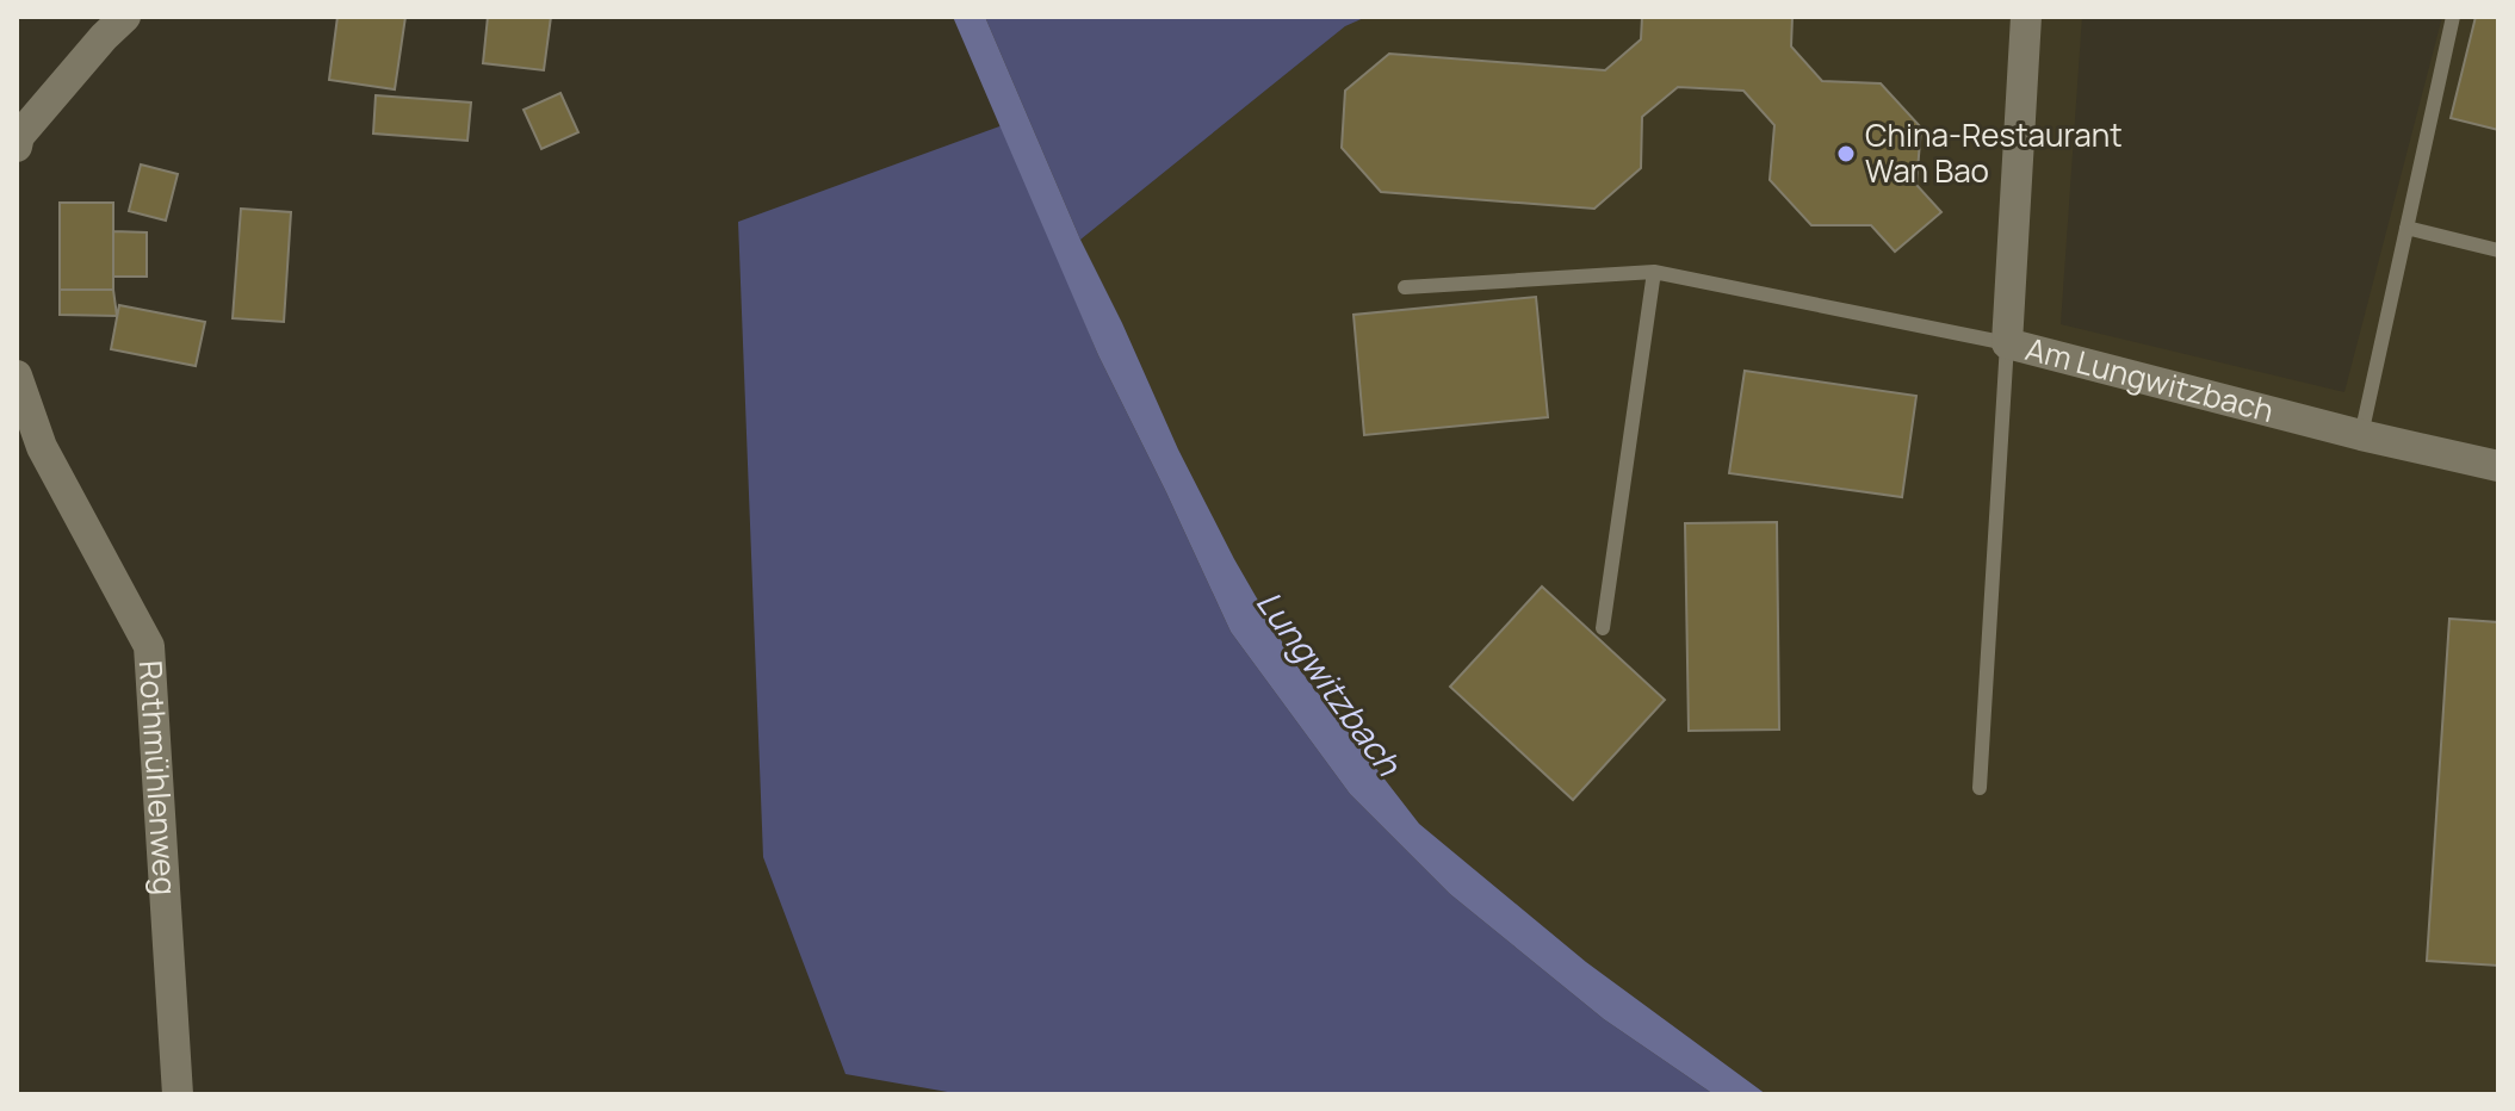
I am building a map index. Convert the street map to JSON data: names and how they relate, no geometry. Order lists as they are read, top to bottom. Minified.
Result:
{"streets":{"street":["Am Lungwitzbach","Rothmühlenweg"]},"water":["Lungwitzbach"],"places":["China-Restaurant Wan Bao"]}
